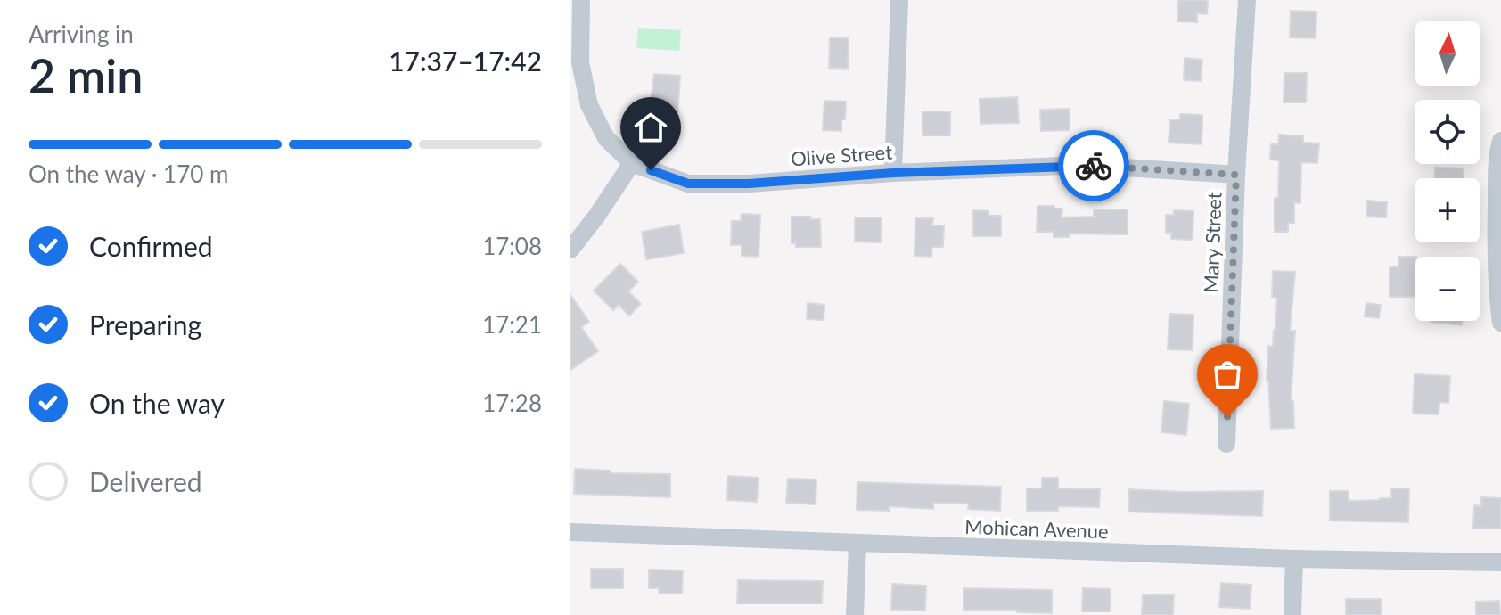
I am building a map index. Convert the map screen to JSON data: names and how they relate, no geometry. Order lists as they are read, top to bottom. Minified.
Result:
{"streets":{"street":["Olive Street","Mary Street","Mohican Avenue"]},"crossings":[["Olive Street","Mary Street"]],"north":"top","page":{"heading":["2 min","Arriving in","17:37–17:42"],"map_buttons":["+","−"],"bar":"On the way · 170 m","list":[["Confirmed","17:08"],["Preparing","17:21"],["On the way","17:28"],"Delivered"]}}
